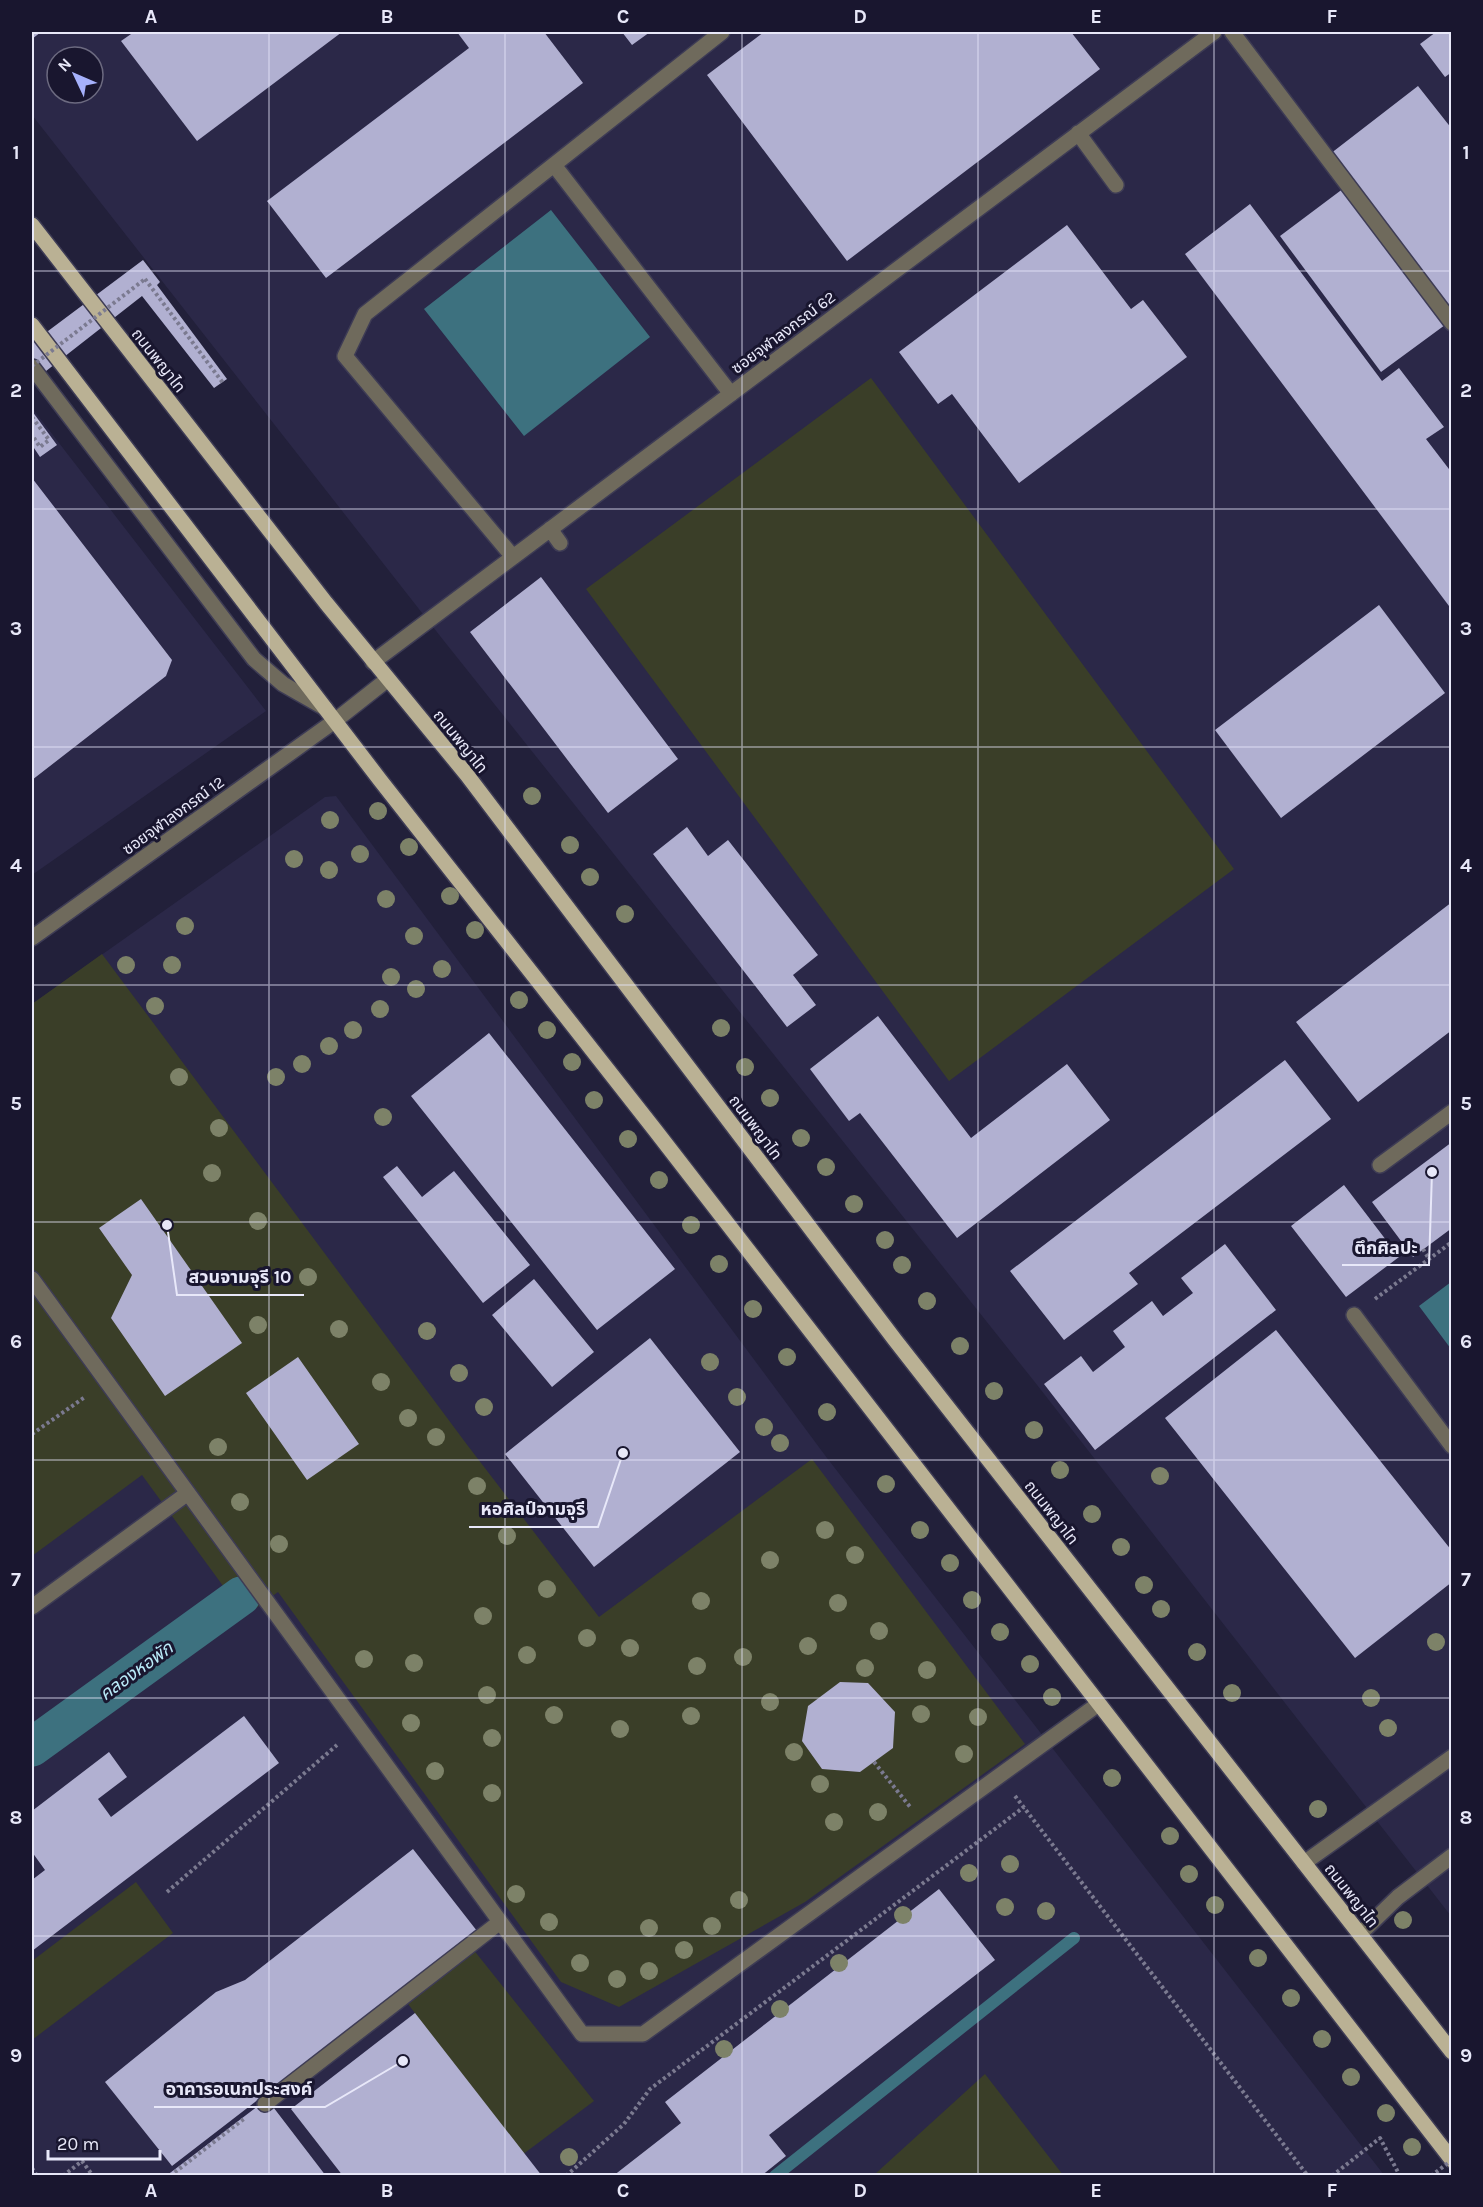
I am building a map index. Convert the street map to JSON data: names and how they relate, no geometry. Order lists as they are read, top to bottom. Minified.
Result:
{"streets":{"main road":["ถนนพญาไท"],"street":["ซอยจุฬาลงกรณ์ 62","ซอยจุฬาลงกรณ์ 12"]},"crossings":[["ซอยจุฬาลงกรณ์ 62","ถนนพญาไท"],["ถนนพญาไท","ซอยจุฬาลงกรณ์ 12"]],"water":["คลองหอพัก"],"places":["ตึกศิลปะ","สวนจามจุรี 10","หอศิลป์จามจุรี","อาคารอเนกประสงค์"],"scale_bar":"20 m","north":"top left","grid":{"columns":["A","B","C","D","E","F"],"rows":["1","2","3","4","5","6","7","8","9"]}}
